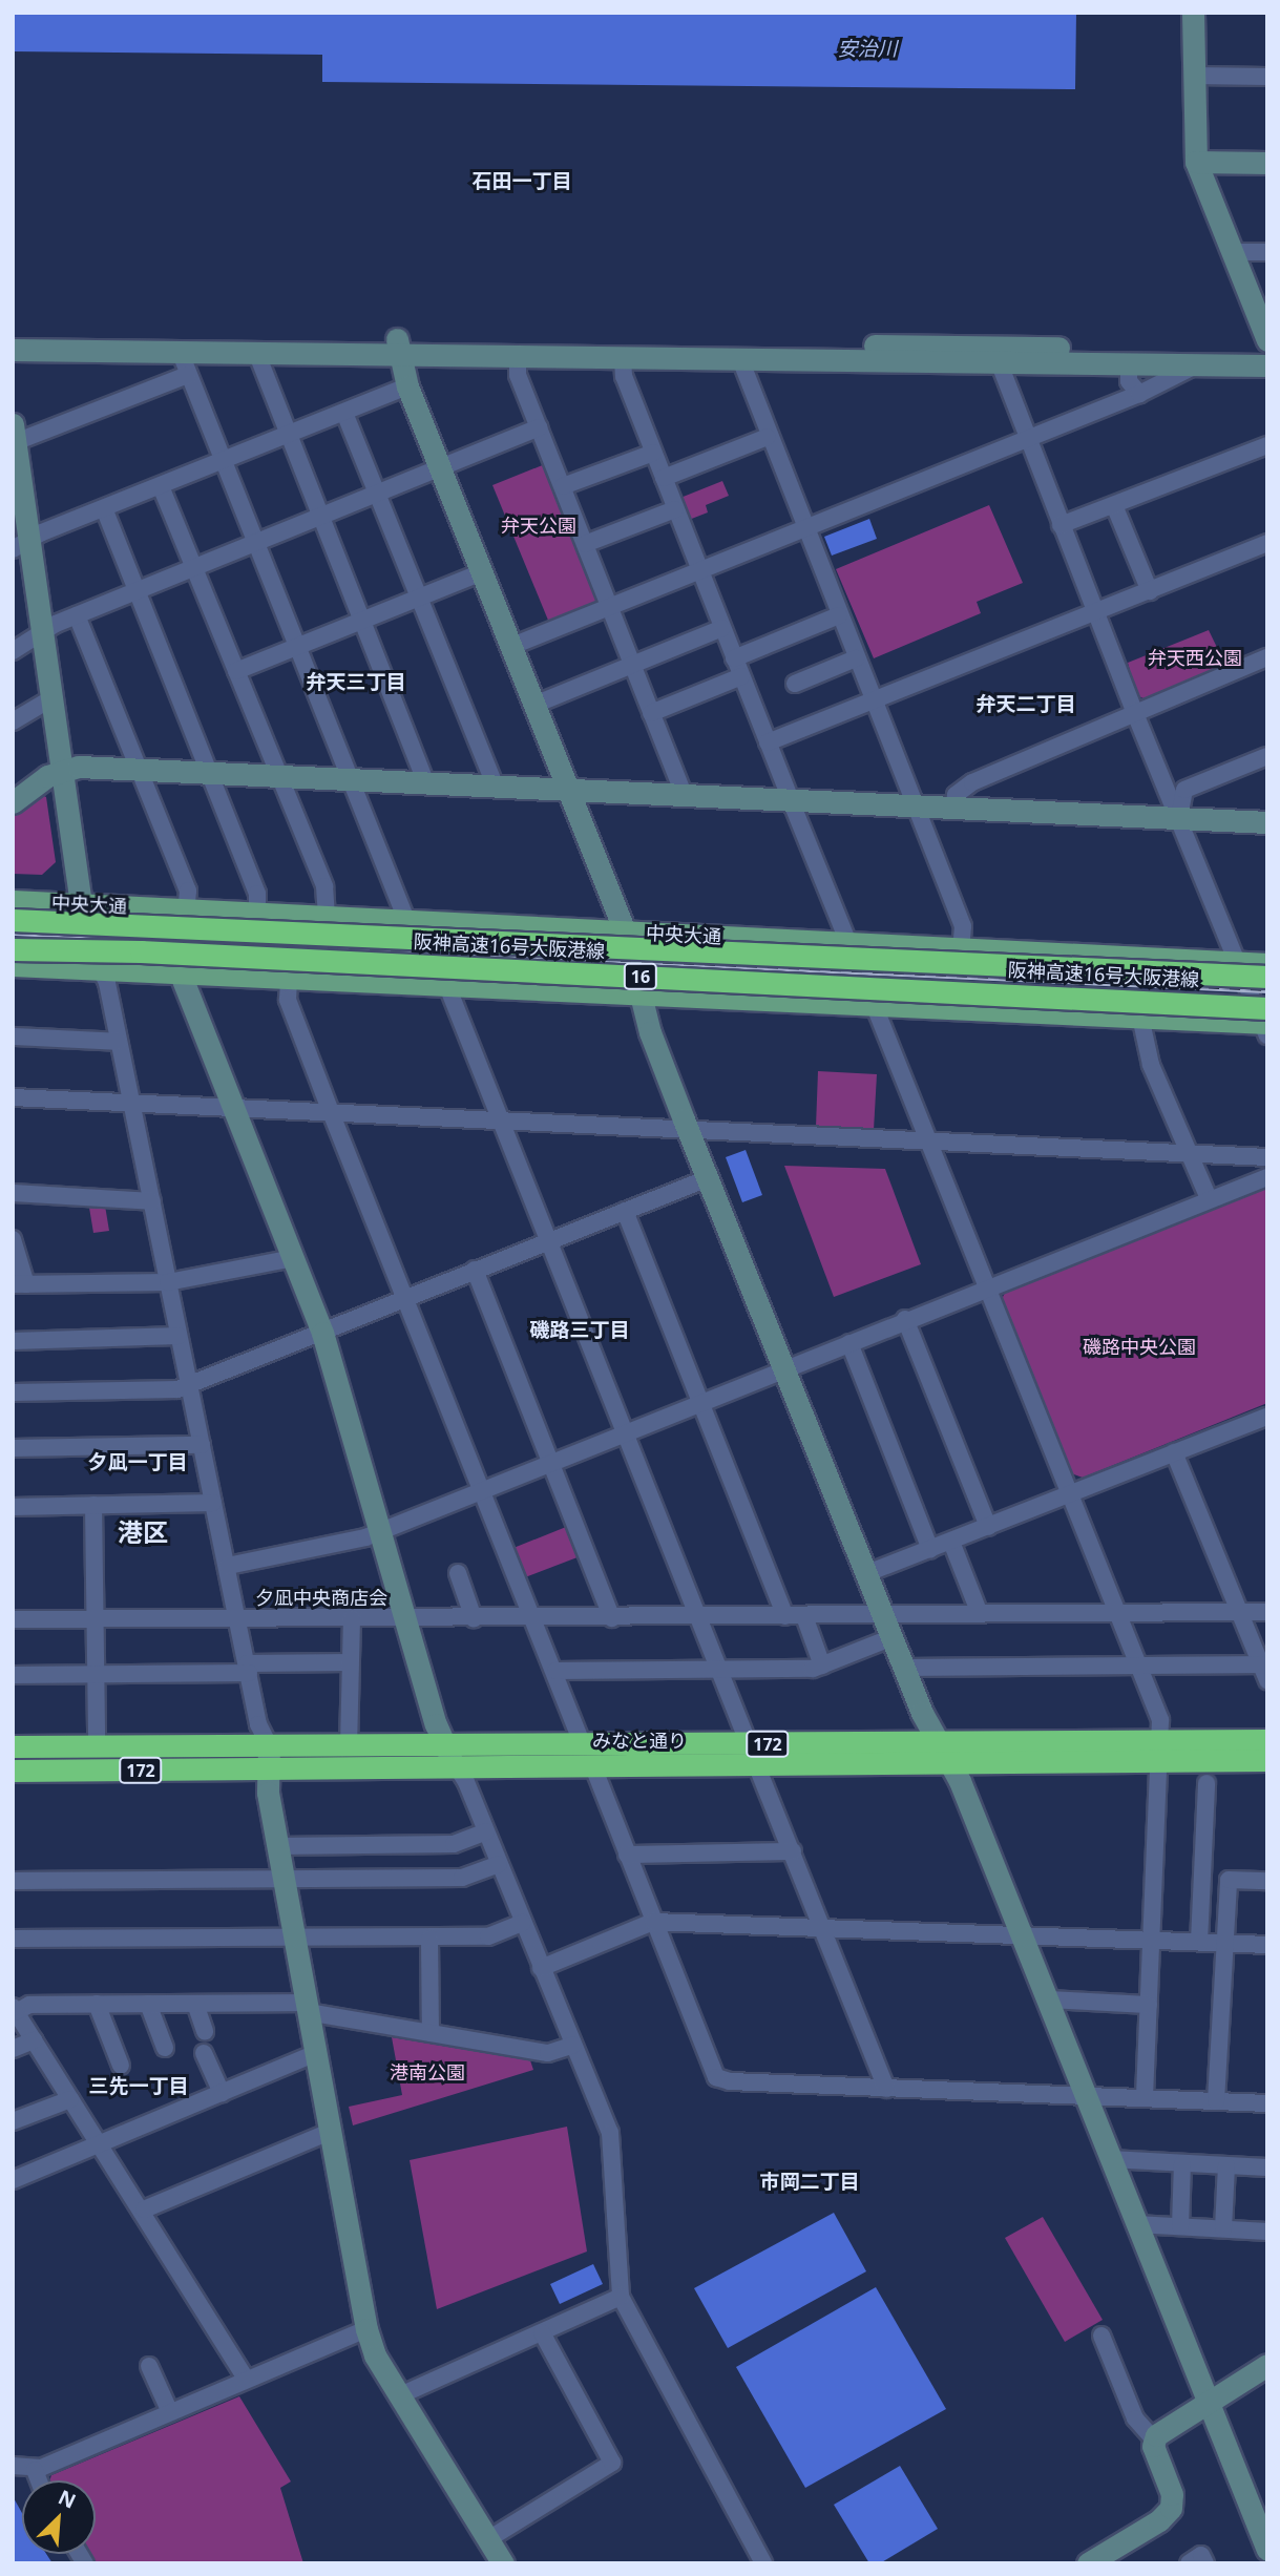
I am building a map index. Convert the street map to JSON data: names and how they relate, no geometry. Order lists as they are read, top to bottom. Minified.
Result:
{"streets":{"highway":["阪神高速16号大阪港線","16","みなと通り","172"],"main road":["中央大通"],"street":["夕凪中央商店会"]},"districts":["石田一丁目","弁天三丁目","弁天二丁目","磯路三丁目","夕凪一丁目","港区","三先一丁目","市岡二丁目"],"water":["安治川"],"parks":["弁天公園","弁天西公園","磯路中央公園","港南公園"],"north":"top right"}
